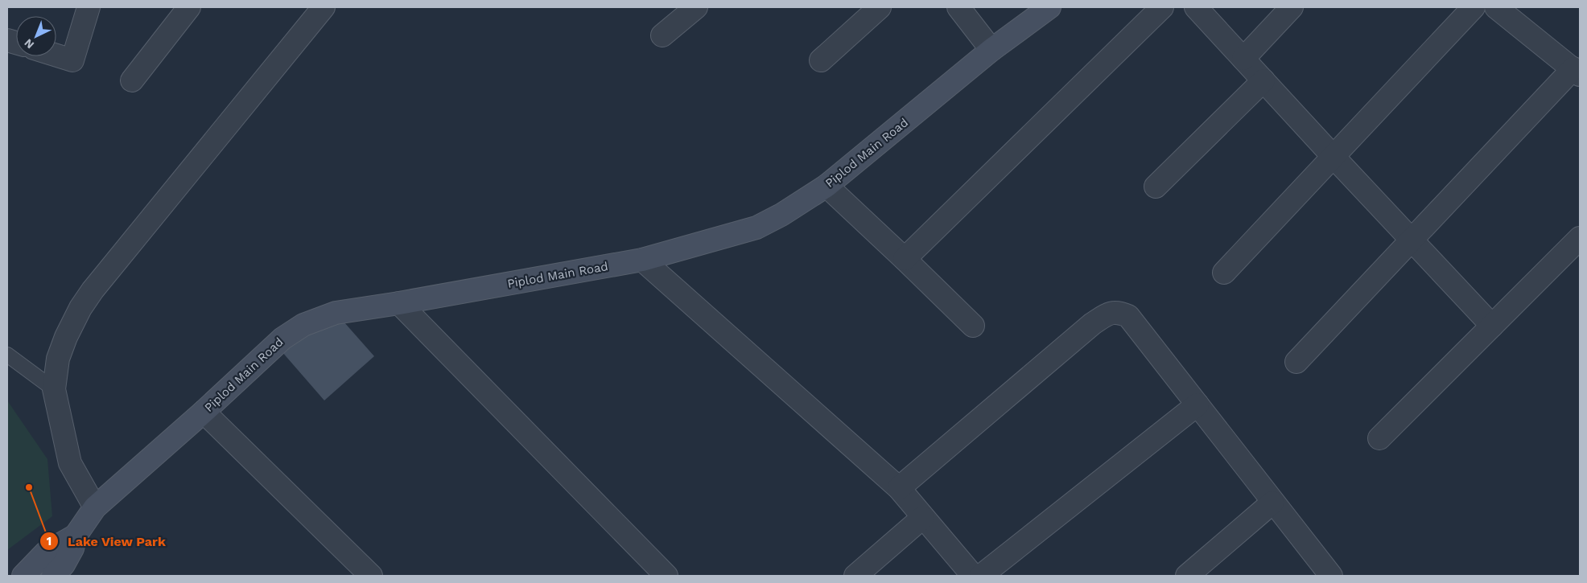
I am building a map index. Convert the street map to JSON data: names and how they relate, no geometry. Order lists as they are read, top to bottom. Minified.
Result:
{"streets":{"street":["Piplod Main Road"]},"places":["Lake View Park"],"north":"bottom left"}
